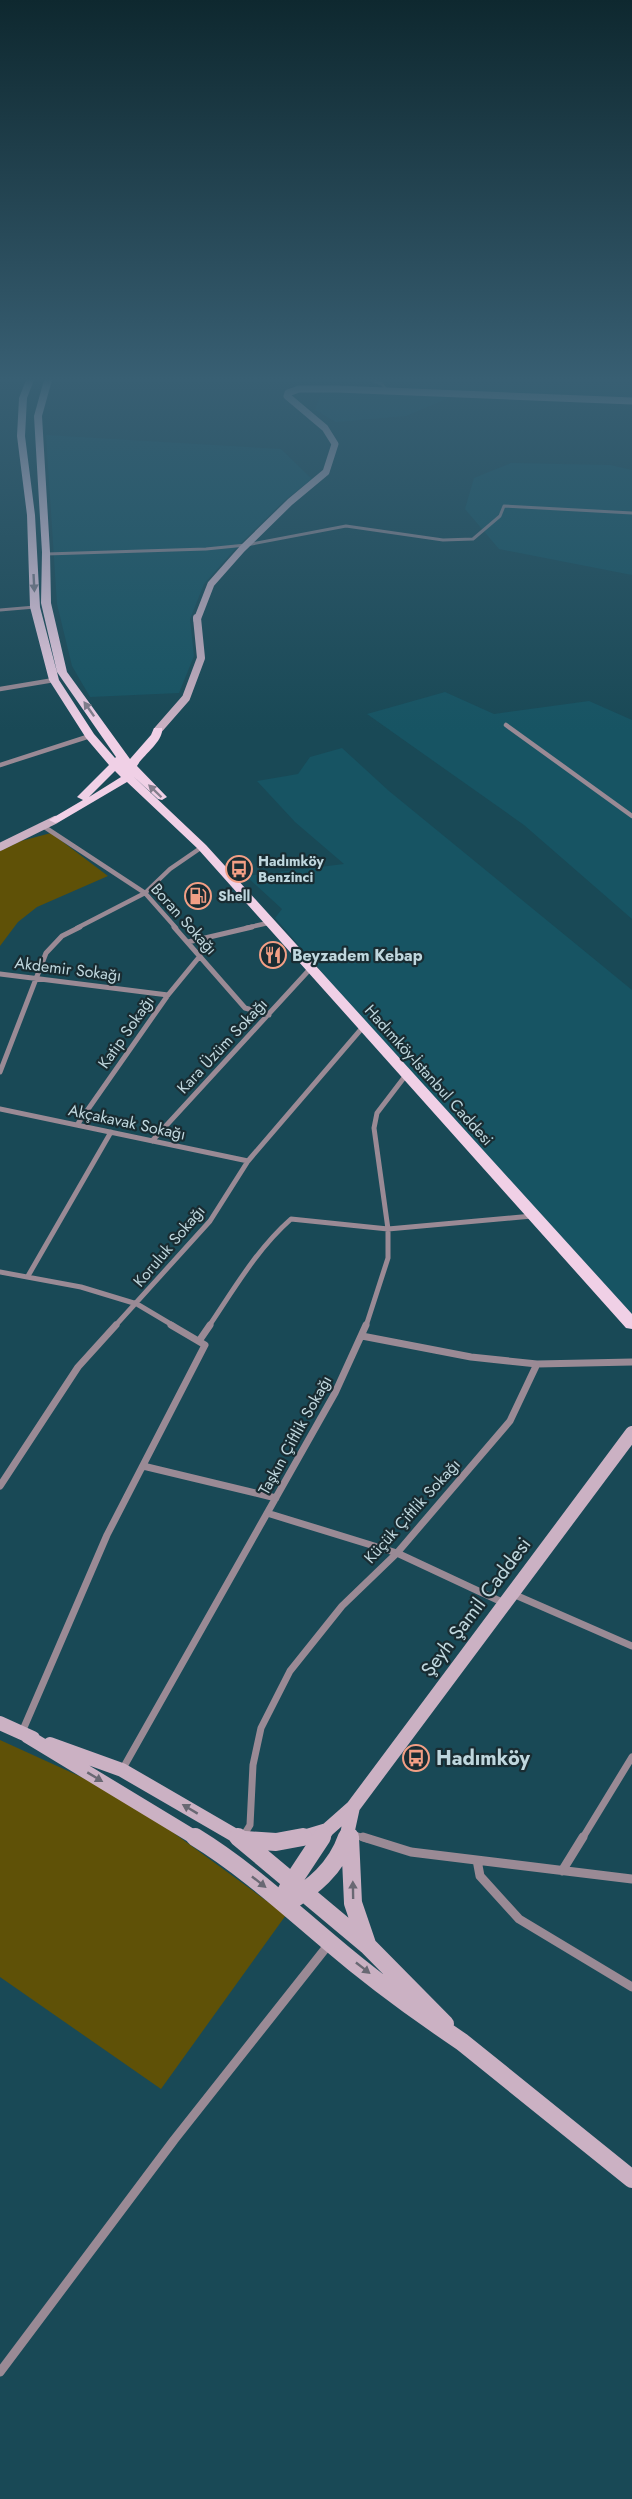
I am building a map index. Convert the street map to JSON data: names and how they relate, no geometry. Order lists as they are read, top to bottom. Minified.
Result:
{"streets":{"main road":["Hadımköy-İstanbul Caddesi"],"street":["Boran Sokağı","Akdemir Sokağı","Katip Sokağı","Kara Üzüm Sokağı","Akçakavak Sokağı","Koruluk Sokağı","Taşkın Çiftlik Sokağı","Küçük Çiftlik Sokağı","Şeyh Şamil Caddesi"]},"crossings":[["Boran Sokağı","Katip Sokağı"],["Boran Sokağı","Kara Üzüm Sokağı"],["Akdemir Sokağı","Katip Sokağı"],["Katip Sokağı","Akçakavak Sokağı"],["Kara Üzüm Sokağı","Hadımköy-İstanbul Caddesi"],["Kara Üzüm Sokağı","Akçakavak Sokağı"],["Hadımköy-İstanbul Caddesi","Koruluk Sokağı"],["Hadımköy-İstanbul Caddesi","Taşkın Çiftlik Sokağı"],["Akçakavak Sokağı","Koruluk Sokağı"]],"places":{"bus stop":["Hadımköy Benzinci","Hadımköy"],"fuel station":["Shell"],"restaurant":["Beyzadem Kebap"]}}
